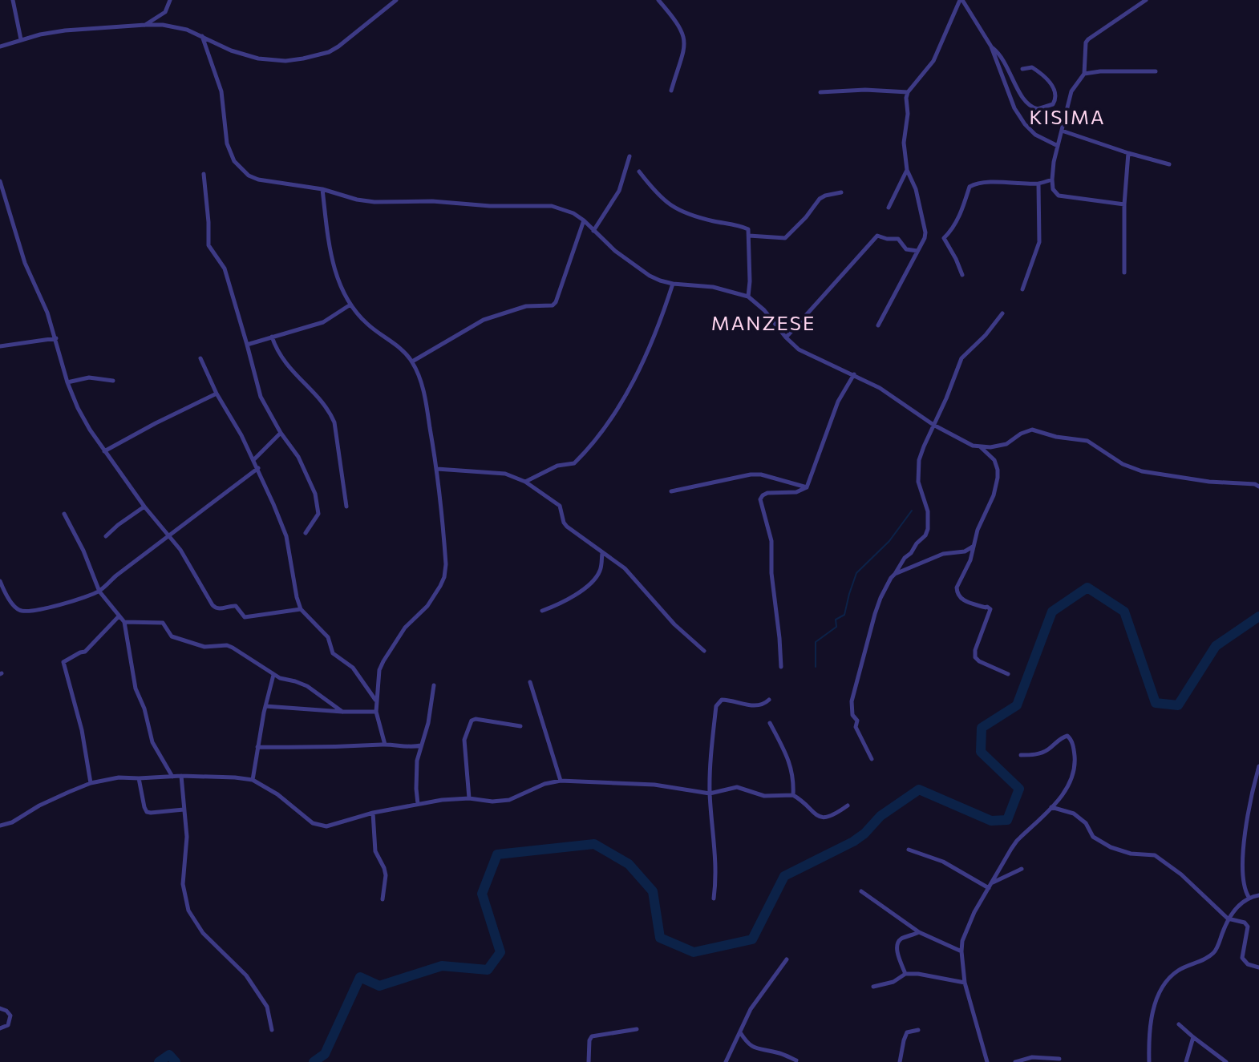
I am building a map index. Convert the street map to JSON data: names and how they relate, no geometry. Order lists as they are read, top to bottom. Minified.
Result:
{"districts":["KISIMA","MANZESE"]}
